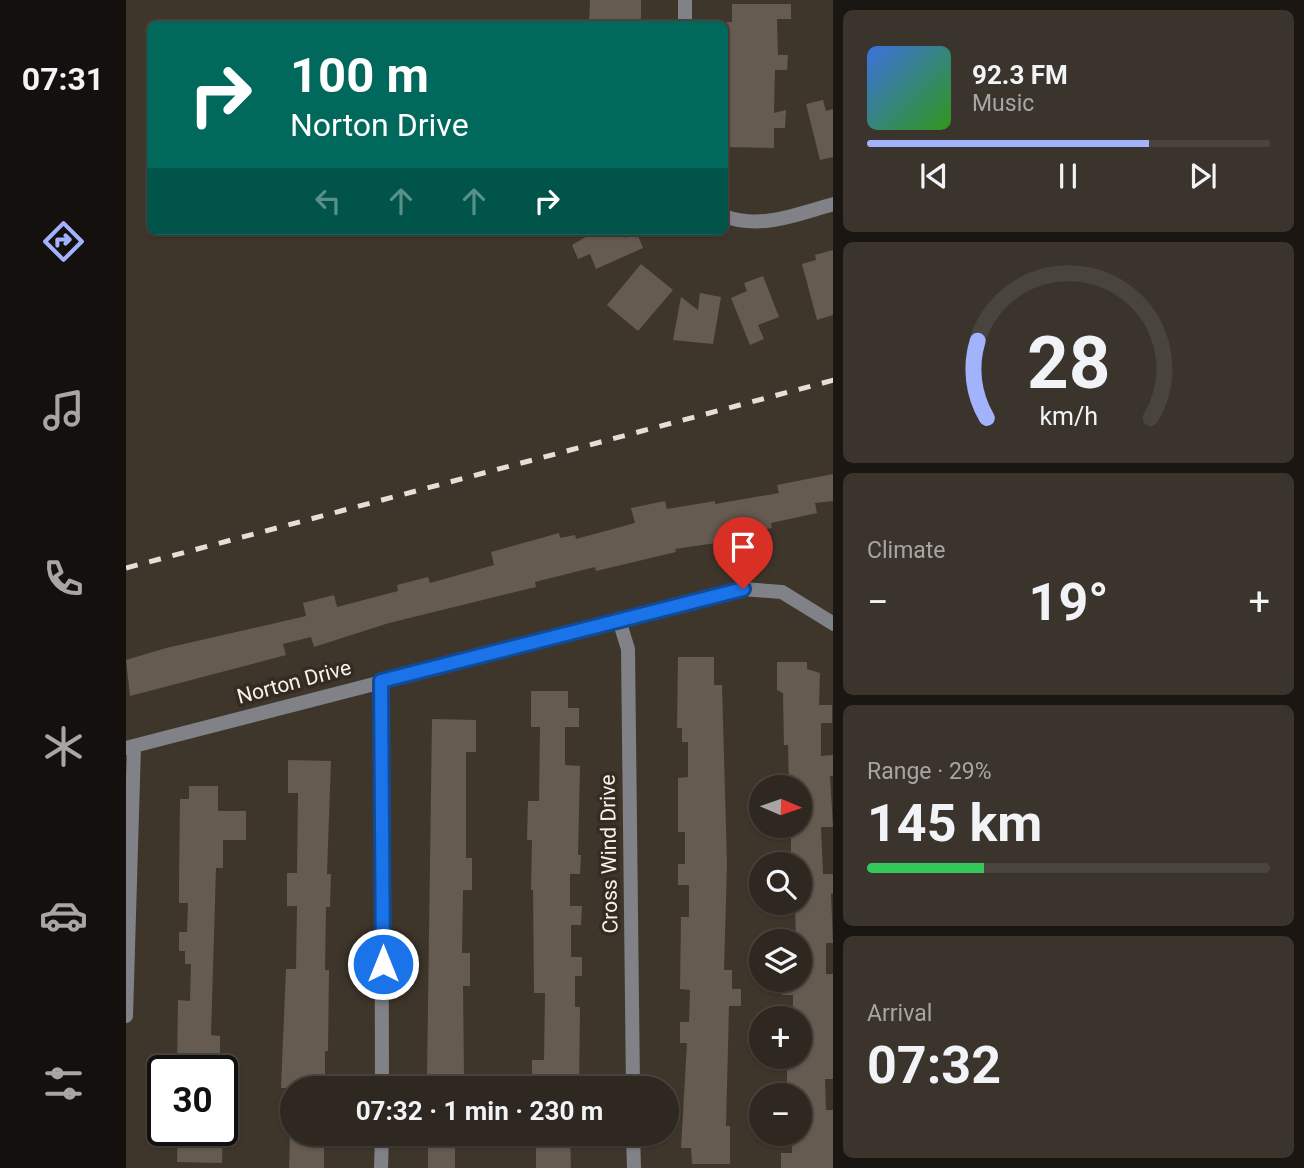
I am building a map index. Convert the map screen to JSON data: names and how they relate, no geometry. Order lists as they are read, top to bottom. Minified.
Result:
{"streets":{"street":["Norton Drive","Cross Wind Drive"]},"crossings":[["Norton Drive","Cross Wind Drive"]],"north":"right","page":{"tabs":"07:31","turn":["100 m","Norton Drive"],"song":["92.3 FM","Music"],"tile":["Climate",["Range · 29%","145 km"],["Arrival","07:32"]],"heat":["−","19°","+"],"map_buttons":["+","−"],"limit":"30","trip":"07:32 · 1 min · 230 m","gauge":["28","km/h"]}}
